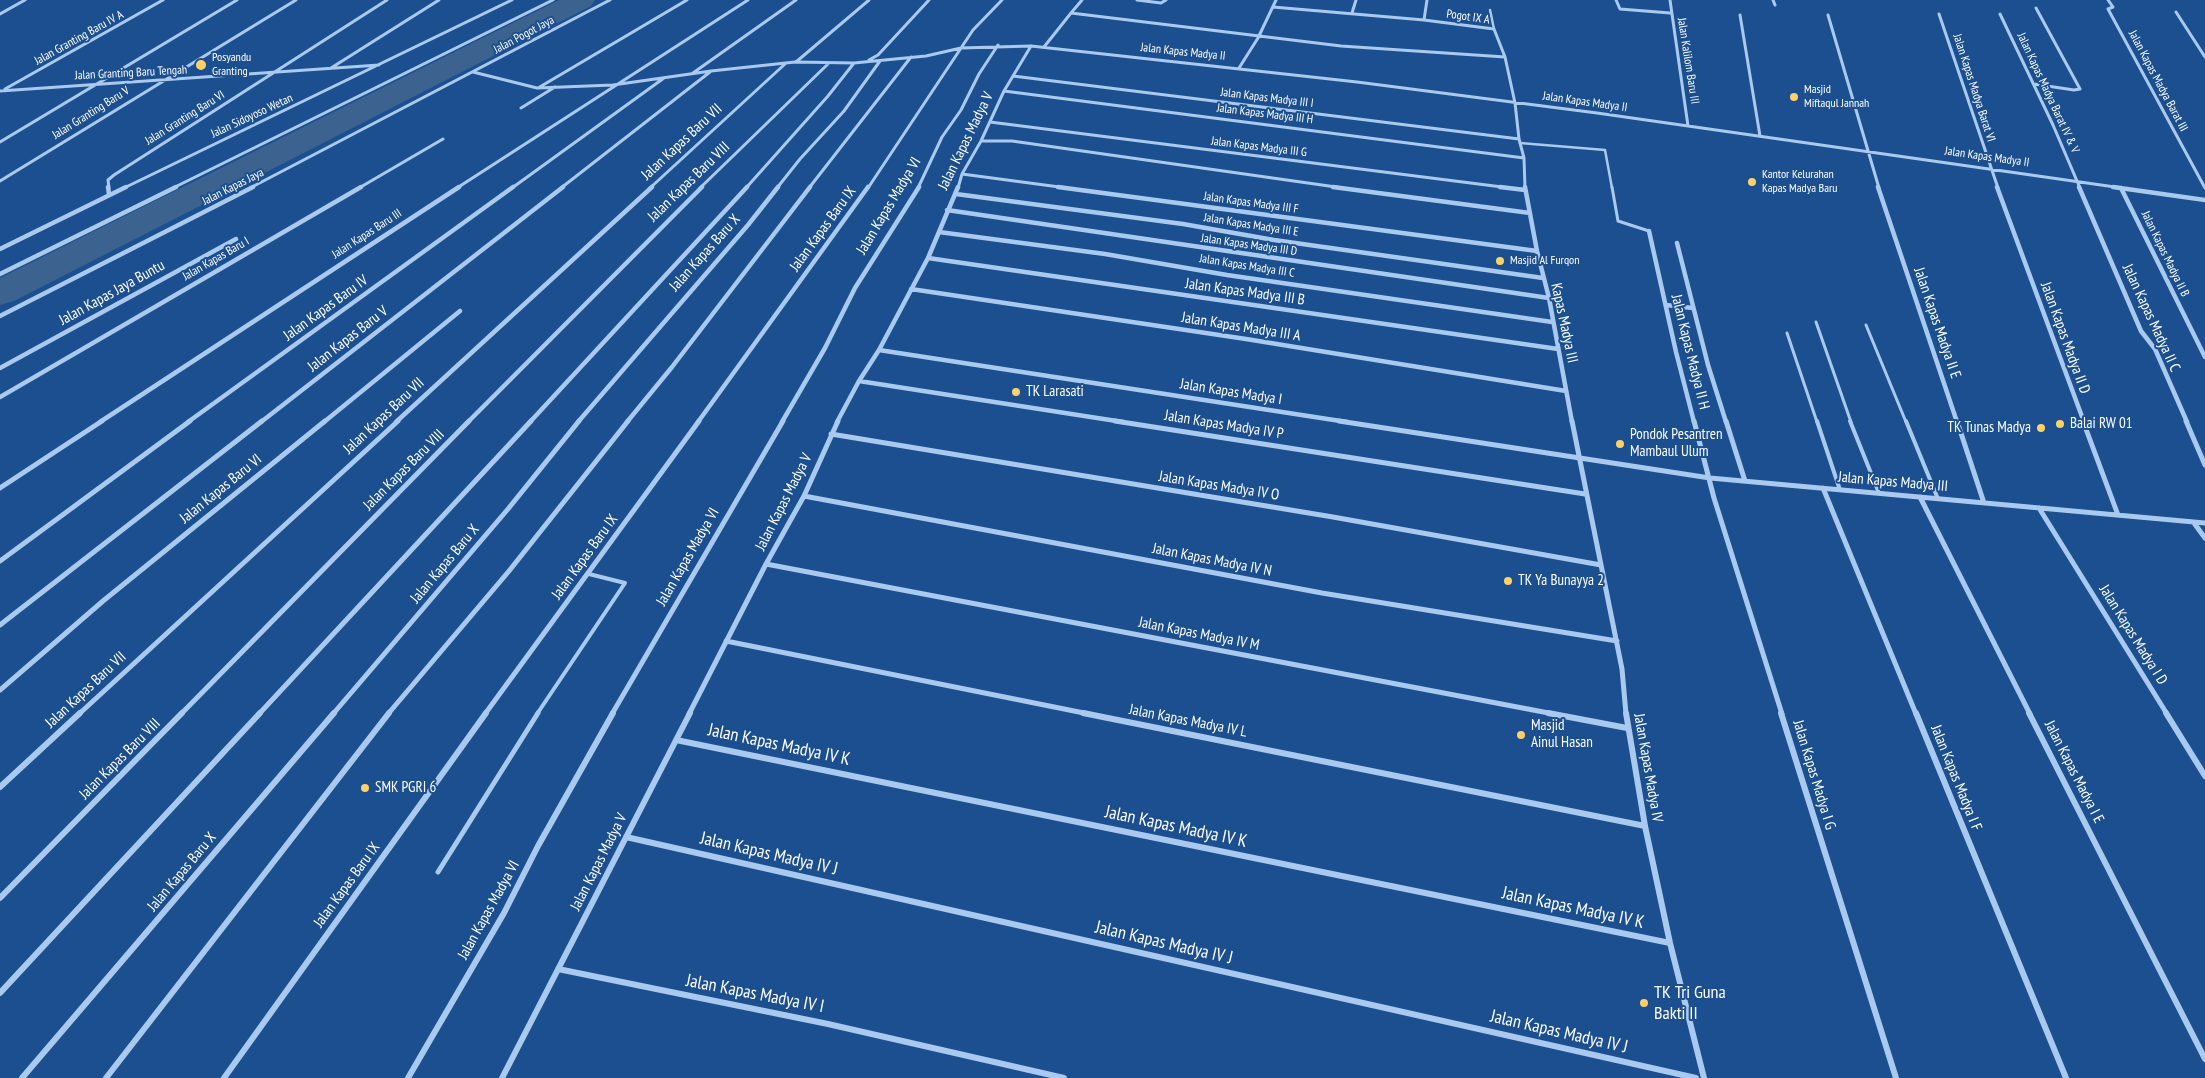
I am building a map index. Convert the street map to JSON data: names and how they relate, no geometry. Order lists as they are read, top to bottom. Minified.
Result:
{"streets":{"street":["Pogot IX A","Jalan Pogot Jaya","Jalan Granting Baru IV A","Jalan Kapas Madya II","Jalan Kalilom Baru III","Jalan Granting Baru Tengah","Jalan Kapas Madya Barat III","Jalan Kapas Madya Barat VI","Jalan Kapas Madya Barat IV & V","Jalan Kapas Madya III I","Jalan Granting Baru V","Jalan Kapas Madya III H","Jalan Sidoyoso Wetan","Jalan Granting Baru VI","Jalan Kapas Madya V","Jalan Kapas Baru VII","Jalan Kapas Madya III G","Jalan Kapas Baru VIII","Jalan Kapas Jaya","Jalan Kapas Madya III F","Jalan Kapas Madya VI","Jalan Kapas Madya III E","Jalan Kapas Baru IX","Jalan Kapas Baru III","Jalan Kapas Madya III D","Jalan Kapas Baru X","Jalan Kapas Madya II B","Jalan Kapas Baru I","Jalan Kapas Madya III C","Jalan Kapas Madya III B","Jalan Kapas Jaya Buntu","Jalan Kapas Baru IV","Jalan Kapas Madya II C","Kapas Madya III","Jalan Kapas Madya II E","Jalan Kapas Madya III A","Jalan Kapas Madya II D","Jalan Kapas Baru V","Jalan Kapas Madya II H","Jalan Kapas Madya I","Jalan Kapas Madya IV P","Jalan Kapas Madya III","Jalan Kapas Madya IV O","Jalan Kapas Baru VI","Jalan Kapas Madya IV N","Jalan Kapas Madya IV M","Jalan Kapas Madya I D","Jalan Kapas Madya IV L","Jalan Kapas Madya IV K","Jalan Kapas Madya IV","Jalan Kapas Madya I E","Jalan Kapas Madya I G","Jalan Kapas Madya I F","Jalan Kapas Madya IV J","Jalan Kapas Madya IV I"]},"crossings":[["Pogot IX A","Jalan Kapas Madya II"],["Pogot IX A","Kapas Madya III"],["Jalan Pogot Jaya","Jalan Kapas Madya II"],["Jalan Pogot Jaya","Jalan Kapas Jaya"],["Jalan Granting Baru IV A","Jalan Granting Baru Tengah"],["Jalan Kapas Madya II","Jalan Kalilom Baru III"],["Jalan Kapas Madya II","Jalan Kapas Madya Barat VI"],["Jalan Kapas Madya II","Jalan Kapas Madya Barat IV & V"],["Jalan Kapas Madya II","Jalan Kapas Madya V"],["Jalan Kapas Madya II","Jalan Kapas Baru VII"],["Jalan Kapas Madya II","Jalan Kapas Baru VIII"],["Jalan Kapas Madya II","Jalan Kapas Jaya"],["Jalan Kapas Madya II","Jalan Kapas Madya VI"],["Jalan Kapas Madya II","Jalan Kapas Baru IX"],["Jalan Kapas Madya II","Jalan Kapas Baru III"],["Jalan Kapas Madya II","Jalan Kapas Baru X"],["Jalan Kapas Madya II","Jalan Kapas Madya II B"],["Jalan Kapas Madya II","Jalan Kapas Baru IV"],["Jalan Kapas Madya II","Jalan Kapas Madya II C"],["Jalan Kapas Madya II","Kapas Madya III"],["Jalan Kapas Madya II","Jalan Kapas Madya II E"],["Jalan Kapas Madya II","Jalan Kapas Madya II D"],["Jalan Kapas Madya II","Jalan Kapas Baru V"],["Jalan Granting Baru Tengah","Jalan Granting Baru V"],["Jalan Granting Baru Tengah","Jalan Sidoyoso Wetan"],["Jalan Granting Baru Tengah","Jalan Granting Baru VI"],["Jalan Kapas Madya Barat VI","Jalan Kapas Madya II D"],["Jalan Kapas Madya Barat IV & V","Jalan Kapas Madya II C"],["Jalan Kapas Madya III I","Jalan Kapas Madya V"],["Jalan Kapas Madya III I","Kapas Madya III"],["Jalan Kapas Madya III H","Jalan Kapas Madya V"],["Jalan Kapas Madya III H","Kapas Madya III"],["Jalan Sidoyoso Wetan","Jalan Granting Baru VI"],["Jalan Kapas Madya V","Jalan Kapas Madya III G"],["Jalan Kapas Madya V","Jalan Kapas Madya III F"],["Jalan Kapas Madya V","Jalan Kapas Madya III E"],["Jalan Kapas Madya V","Jalan Kapas Madya III D"],["Jalan Kapas Madya V","Jalan Kapas Madya III C"],["Jalan Kapas Madya V","Jalan Kapas Madya III B"],["Jalan Kapas Madya V","Jalan Kapas Madya III A"],["Jalan Kapas Madya V","Jalan Kapas Madya I"],["Jalan Kapas Madya V","Jalan Kapas Madya IV P"],["Jalan Kapas Madya V","Jalan Kapas Madya IV O"],["Jalan Kapas Madya V","Jalan Kapas Madya IV N"],["Jalan Kapas Madya V","Jalan Kapas Madya IV M"],["Jalan Kapas Madya V","Jalan Kapas Madya IV L"],["Jalan Kapas Madya V","Jalan Kapas Madya IV K"],["Jalan Kapas Madya V","Jalan Kapas Madya IV J"],["Jalan Kapas Madya V","Jalan Kapas Madya IV I"],["Jalan Kapas Madya III G","Kapas Madya III"],["Jalan Kapas Madya III F","Kapas Madya III"],["Jalan Kapas Madya III E","Kapas Madya III"],["Jalan Kapas Madya III D","Kapas Madya III"],["Jalan Kapas Madya III C","Kapas Madya III"],["Jalan Kapas Madya III B","Kapas Madya III"],["Kapas Madya III","Jalan Kapas Madya III A"],["Kapas Madya III","Jalan Kapas Madya I"],["Kapas Madya III","Jalan Kapas Madya III"],["Kapas Madya III","Jalan Kapas Madya IV"],["Jalan Kapas Madya II E","Jalan Kapas Madya III"],["Jalan Kapas Madya II D","Jalan Kapas Madya III"],["Jalan Kapas Madya II H","Jalan Kapas Madya III"],["Jalan Kapas Madya II H","Jalan Kapas Madya I G"],["Jalan Kapas Madya I","Jalan Kapas Madya III"],["Jalan Kapas Madya I","Jalan Kapas Madya IV"],["Jalan Kapas Madya IV P","Jalan Kapas Madya IV"],["Jalan Kapas Madya III","Jalan Kapas Madya I D"],["Jalan Kapas Madya III","Jalan Kapas Madya IV"],["Jalan Kapas Madya III","Jalan Kapas Madya I E"],["Jalan Kapas Madya III","Jalan Kapas Madya I G"],["Jalan Kapas Madya III","Jalan Kapas Madya I F"],["Jalan Kapas Madya IV O","Jalan Kapas Madya IV"],["Jalan Kapas Madya IV N","Jalan Kapas Madya IV"],["Jalan Kapas Madya IV M","Jalan Kapas Madya IV"],["Jalan Kapas Madya IV L","Jalan Kapas Madya IV"],["Jalan Kapas Madya IV K","Jalan Kapas Madya IV"]],"places":["Posyandu Granting","Masjid Miftaqul Jannah","Kantor Kelurahan Kapas Madya Baru","Masjid Al Furqon","TK Larasati","Balai RW 01","TK Tunas Madya","Pondok Pesantren Mambaul Ulum","TK Ya Bunayya 2","Masjid Ainul Hasan","SMK PGRI 6","TK Tri Guna Bakti II"]}
